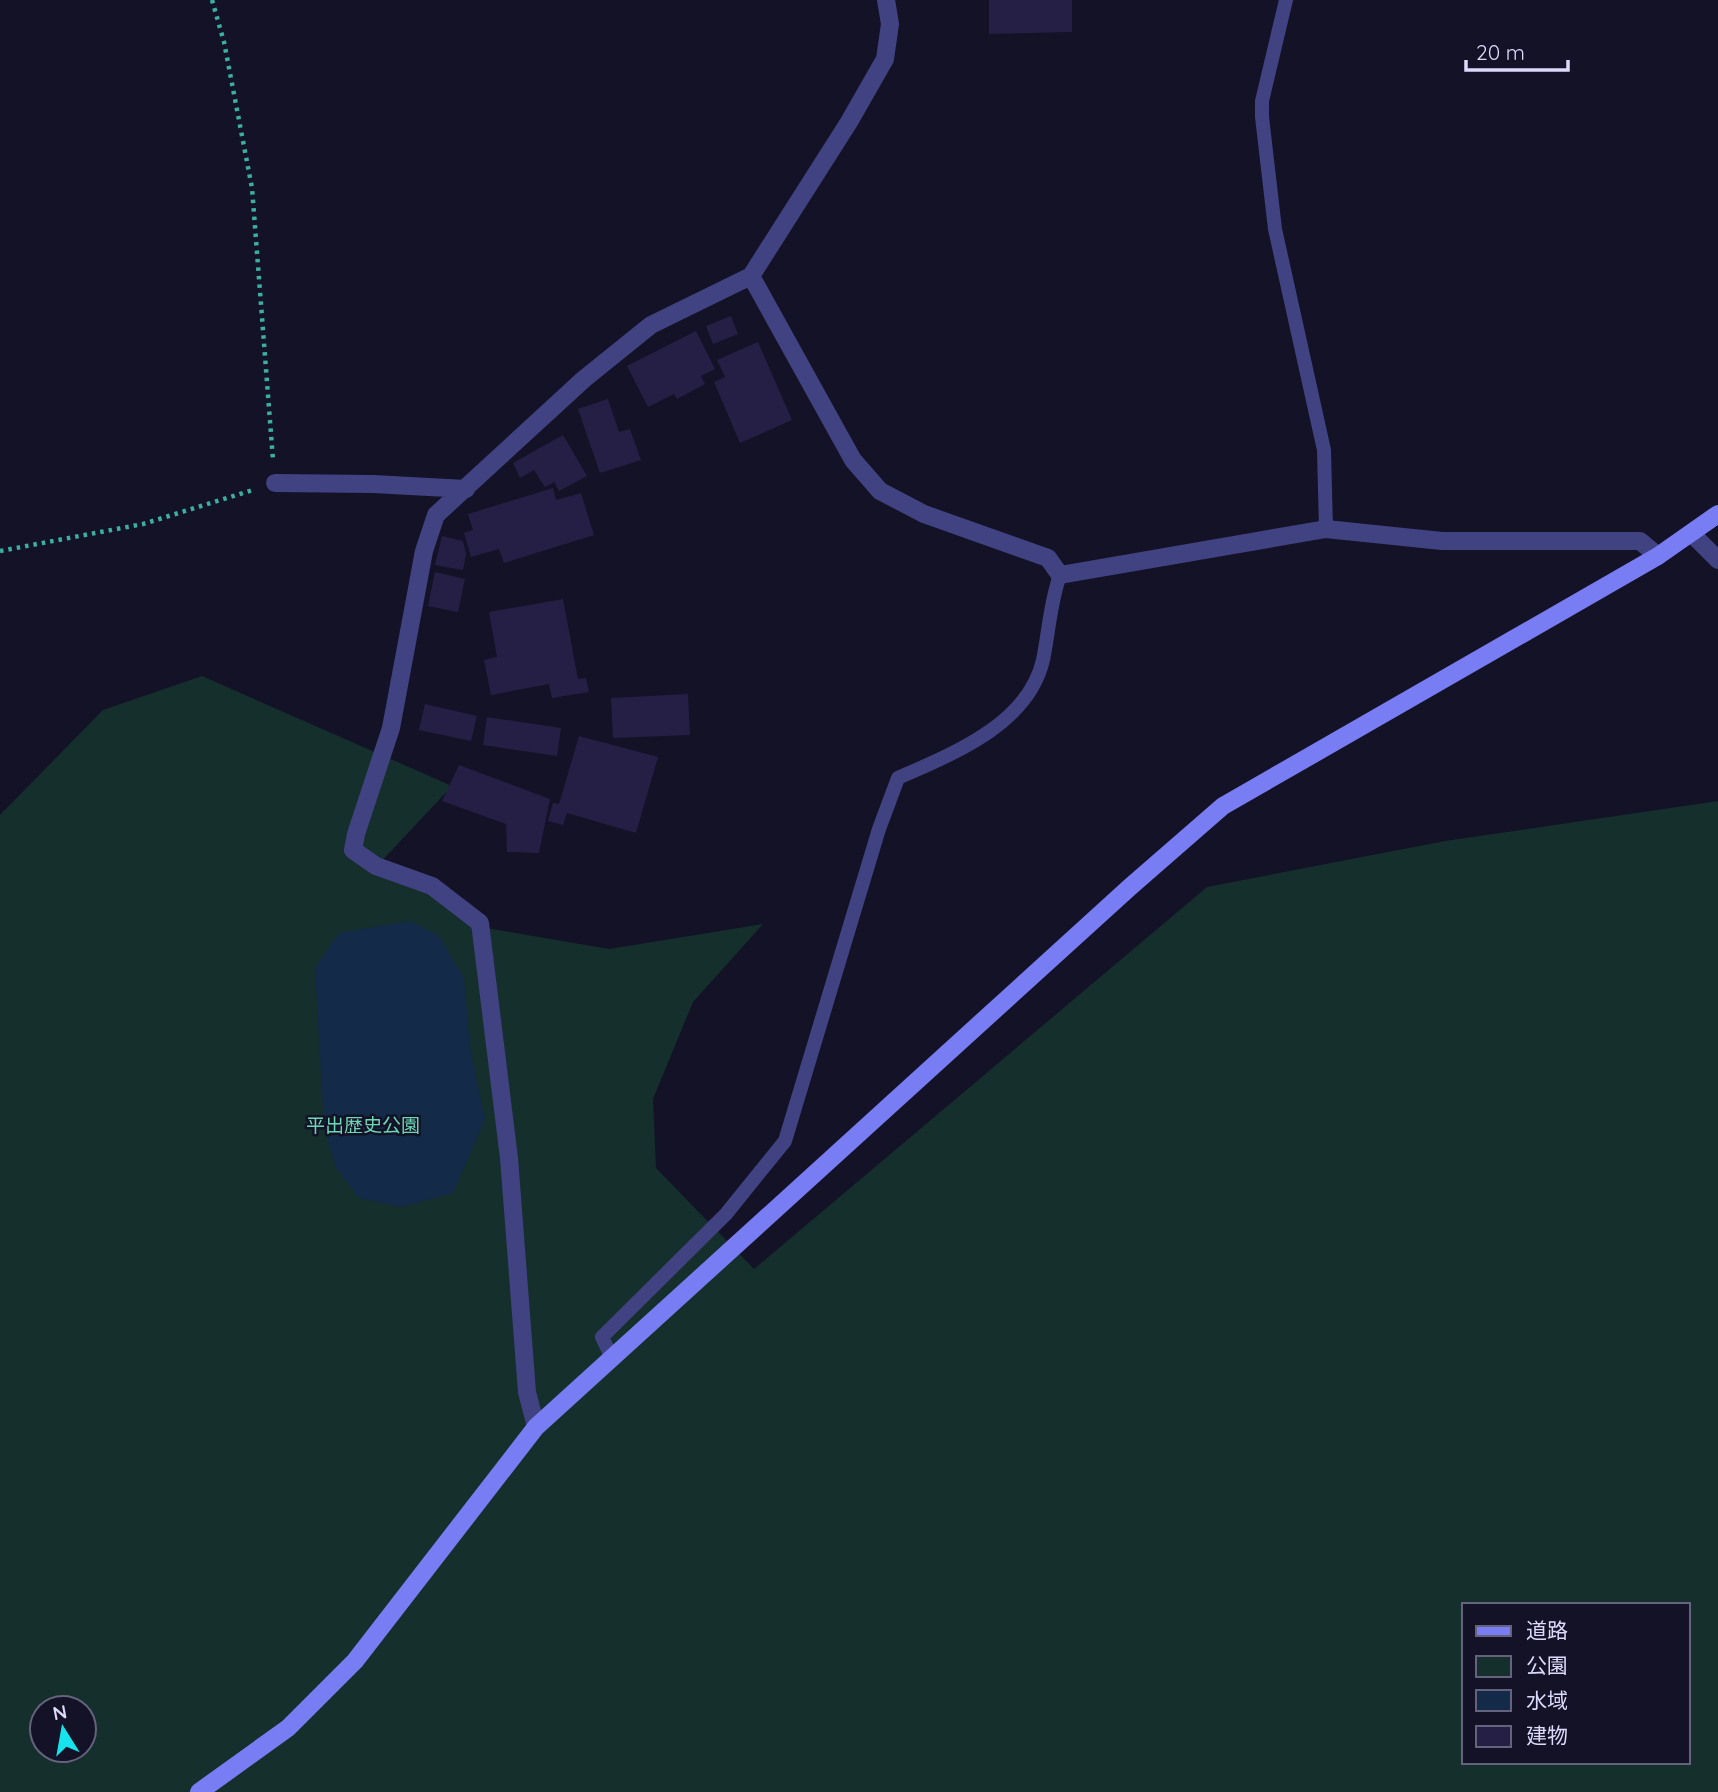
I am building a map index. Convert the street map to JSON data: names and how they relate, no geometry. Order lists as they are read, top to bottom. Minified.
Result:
{"parks":["平出歴史公園"],"legend":["道路","公園","水域","建物"],"scale_bar":"20 m","north":"top"}
